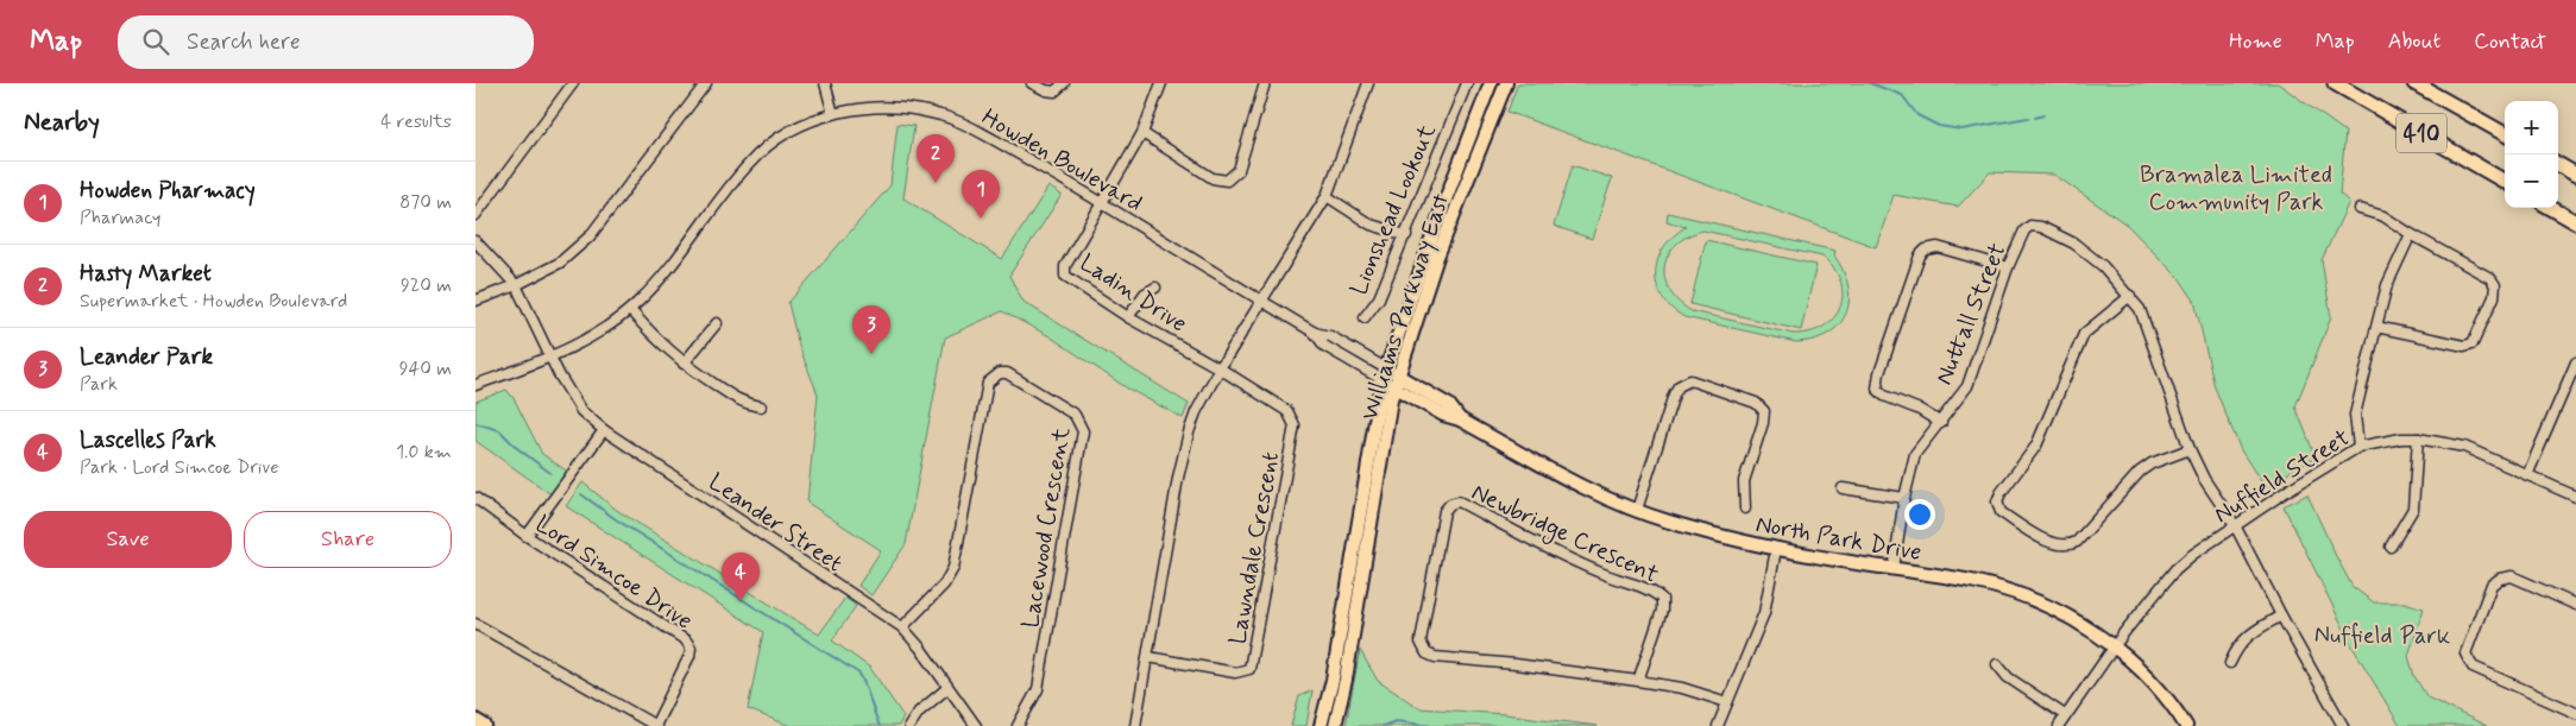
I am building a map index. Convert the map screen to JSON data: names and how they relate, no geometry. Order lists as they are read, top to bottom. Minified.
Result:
{"streets":{"highway":["410"],"main road":["Williams Parkway East","North Park Drive"],"street":["Howden Boulevard","Lionshead Lookout","Ladin Drive","Nuttall Street","Nuffield Street","Leander Street","Lacewood Crescent","Newbridge Crescent","Lawndale Crescent","Lord Simcoe Drive"]},"crossings":[["Howden Boulevard","Ladin Drive"],["Howden Boulevard","Williams Parkway East"],["Howden Boulevard","Leander Street"],["Howden Boulevard","North Park Drive"],["Ladin Drive","Lawndale Crescent"],["Williams Parkway East","North Park Drive"],["Nuttall Street","Nuffield Street"],["Nuttall Street","North Park Drive"],["Nuffield Street","North Park Drive"],["Leander Street","Lacewood Crescent"]],"parks":["Bramalea Limited Community Park","Nuffield Park"],"page":{"header":"Map","search":"Search here","nav":["Home","Map","About","Contact"],"heading":["Nearby","4 results"],"map_buttons":["+","−"],"pins":["2","1","3","4"],"list":[{"mark":"1","name":"Howden Pharmacy","note":"Pharmacy","value":"870 m"},{"mark":"2","name":"Hasty Market","note":"Supermarket · Howden Boulevard","value":"920 m"},{"mark":"3","name":"Leander Park","note":"Park","value":"940 m"},{"mark":"4","name":"Lascelles Park","note":"Park · Lord Simcoe Drive","value":"1.0 km"}],"buttons":["Save","Share"]}}
